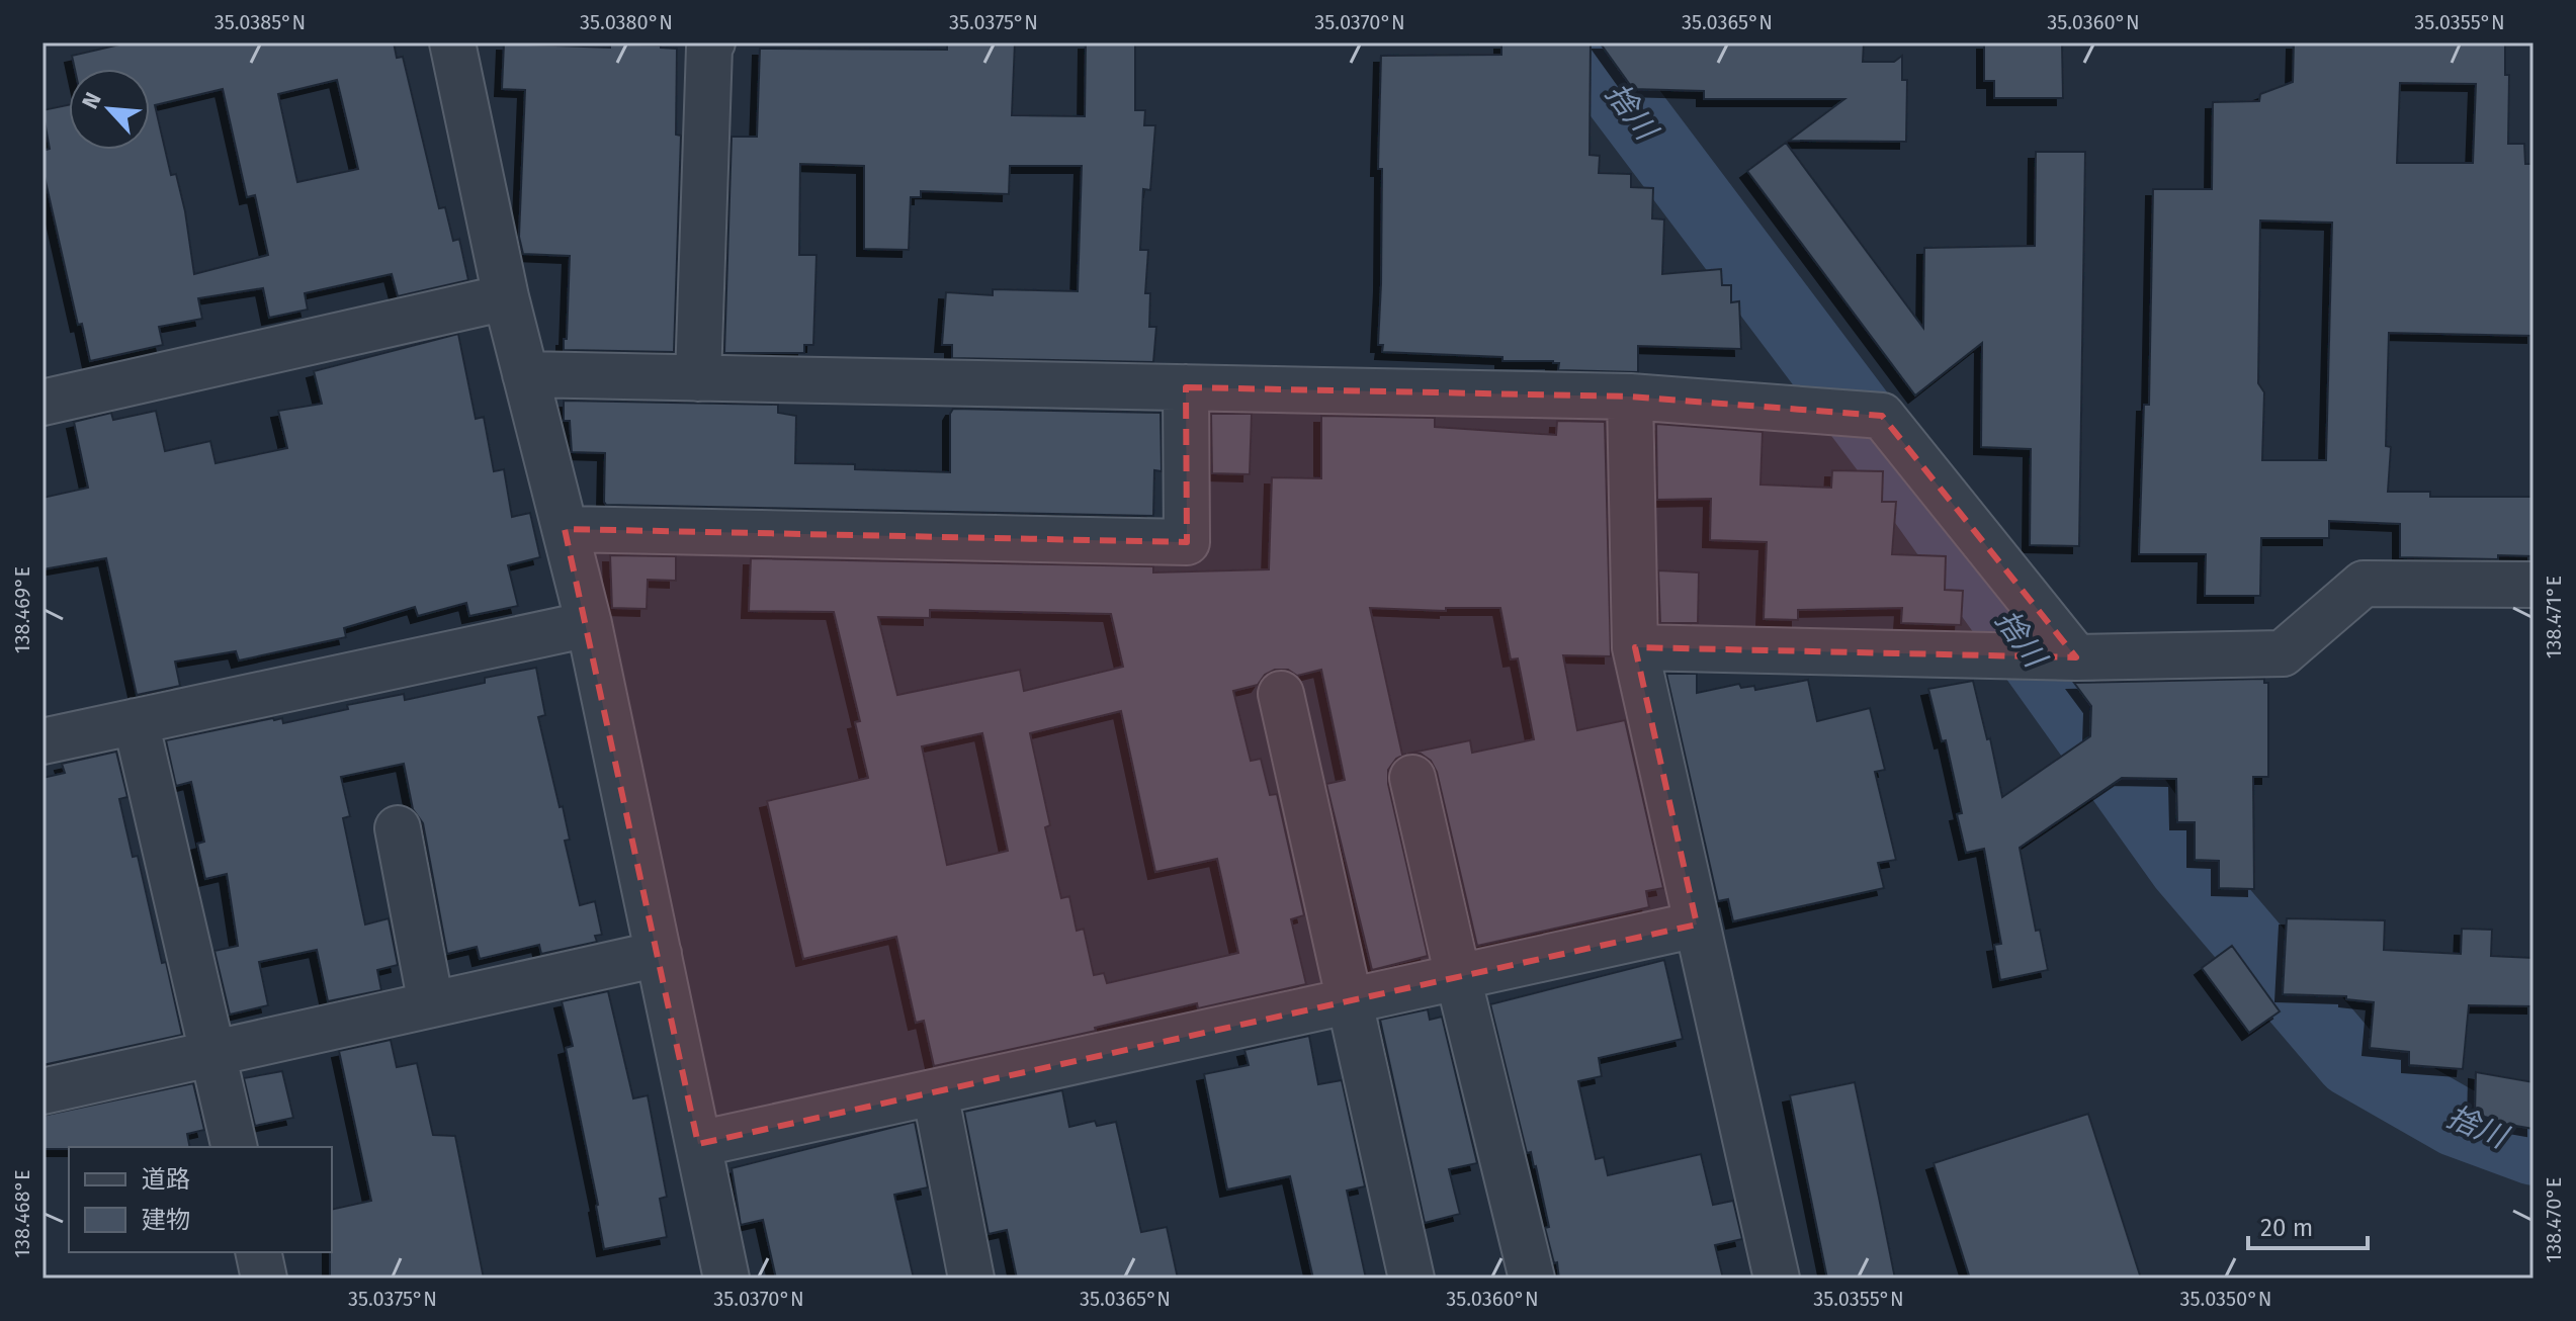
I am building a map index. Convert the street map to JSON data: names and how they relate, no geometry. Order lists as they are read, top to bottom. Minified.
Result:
{"water":["捨川"],"legend":["道路","建物"],"scale_bar":"20 m","north":"top left","coordinates":["35.0385°N","35.0380°N","35.0375°N","35.0370°N","35.0365°N","35.0360°N","35.0355°N","138.469°E","138.471°E","138.468°E","138.470°E","35.0350°N"]}
